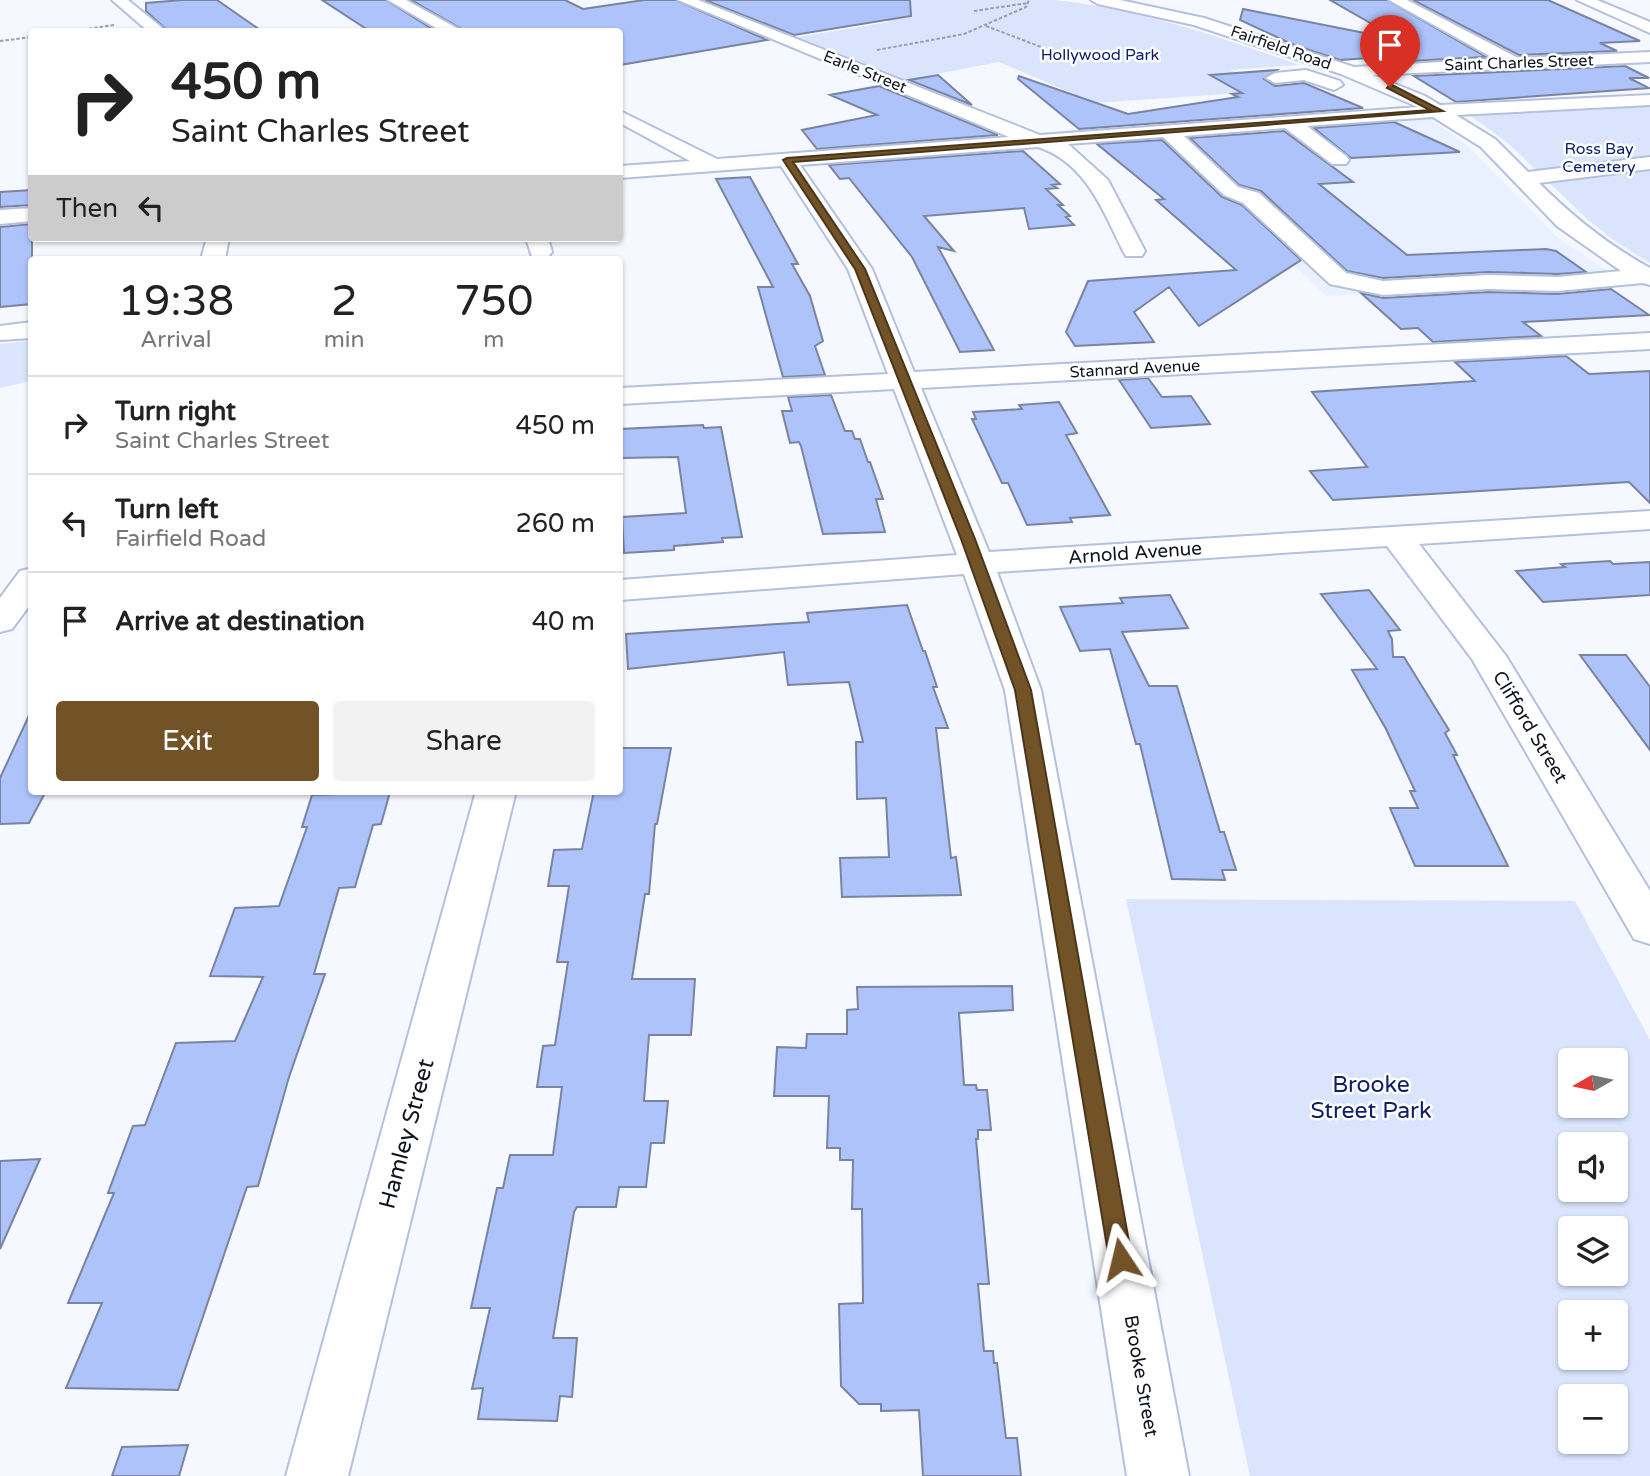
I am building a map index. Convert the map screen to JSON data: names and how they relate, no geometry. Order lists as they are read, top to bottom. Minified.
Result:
{"streets":{"street":["Fairfield Road","Saint Charles Street","Earle Street","Stannard Avenue","Arnold Avenue","Clifford Street","Hamley Street","Brooke Street"]},"crossings":[["Fairfield Road","Saint Charles Street"],["Stannard Avenue","Brooke Street"],["Arnold Avenue","Clifford Street"],["Arnold Avenue","Brooke Street"]],"parks":["Hollywood Park","Ross Bay Cemetery","Brooke Street Park"],"north":"left","page":{"turn":["450 m","Saint Charles Street"],"then":"Then","eta":["19:38","Arrival","2","min","750","m"],"list":[{"name":"Turn right","note":"Saint Charles Street","value":"450 m"},{"name":"Turn left","note":"Fairfield Road","value":"260 m"},{"name":"Arrive at destination","value":"40 m"}],"buttons":["Exit","Share"],"map_buttons":["+","−"]}}
